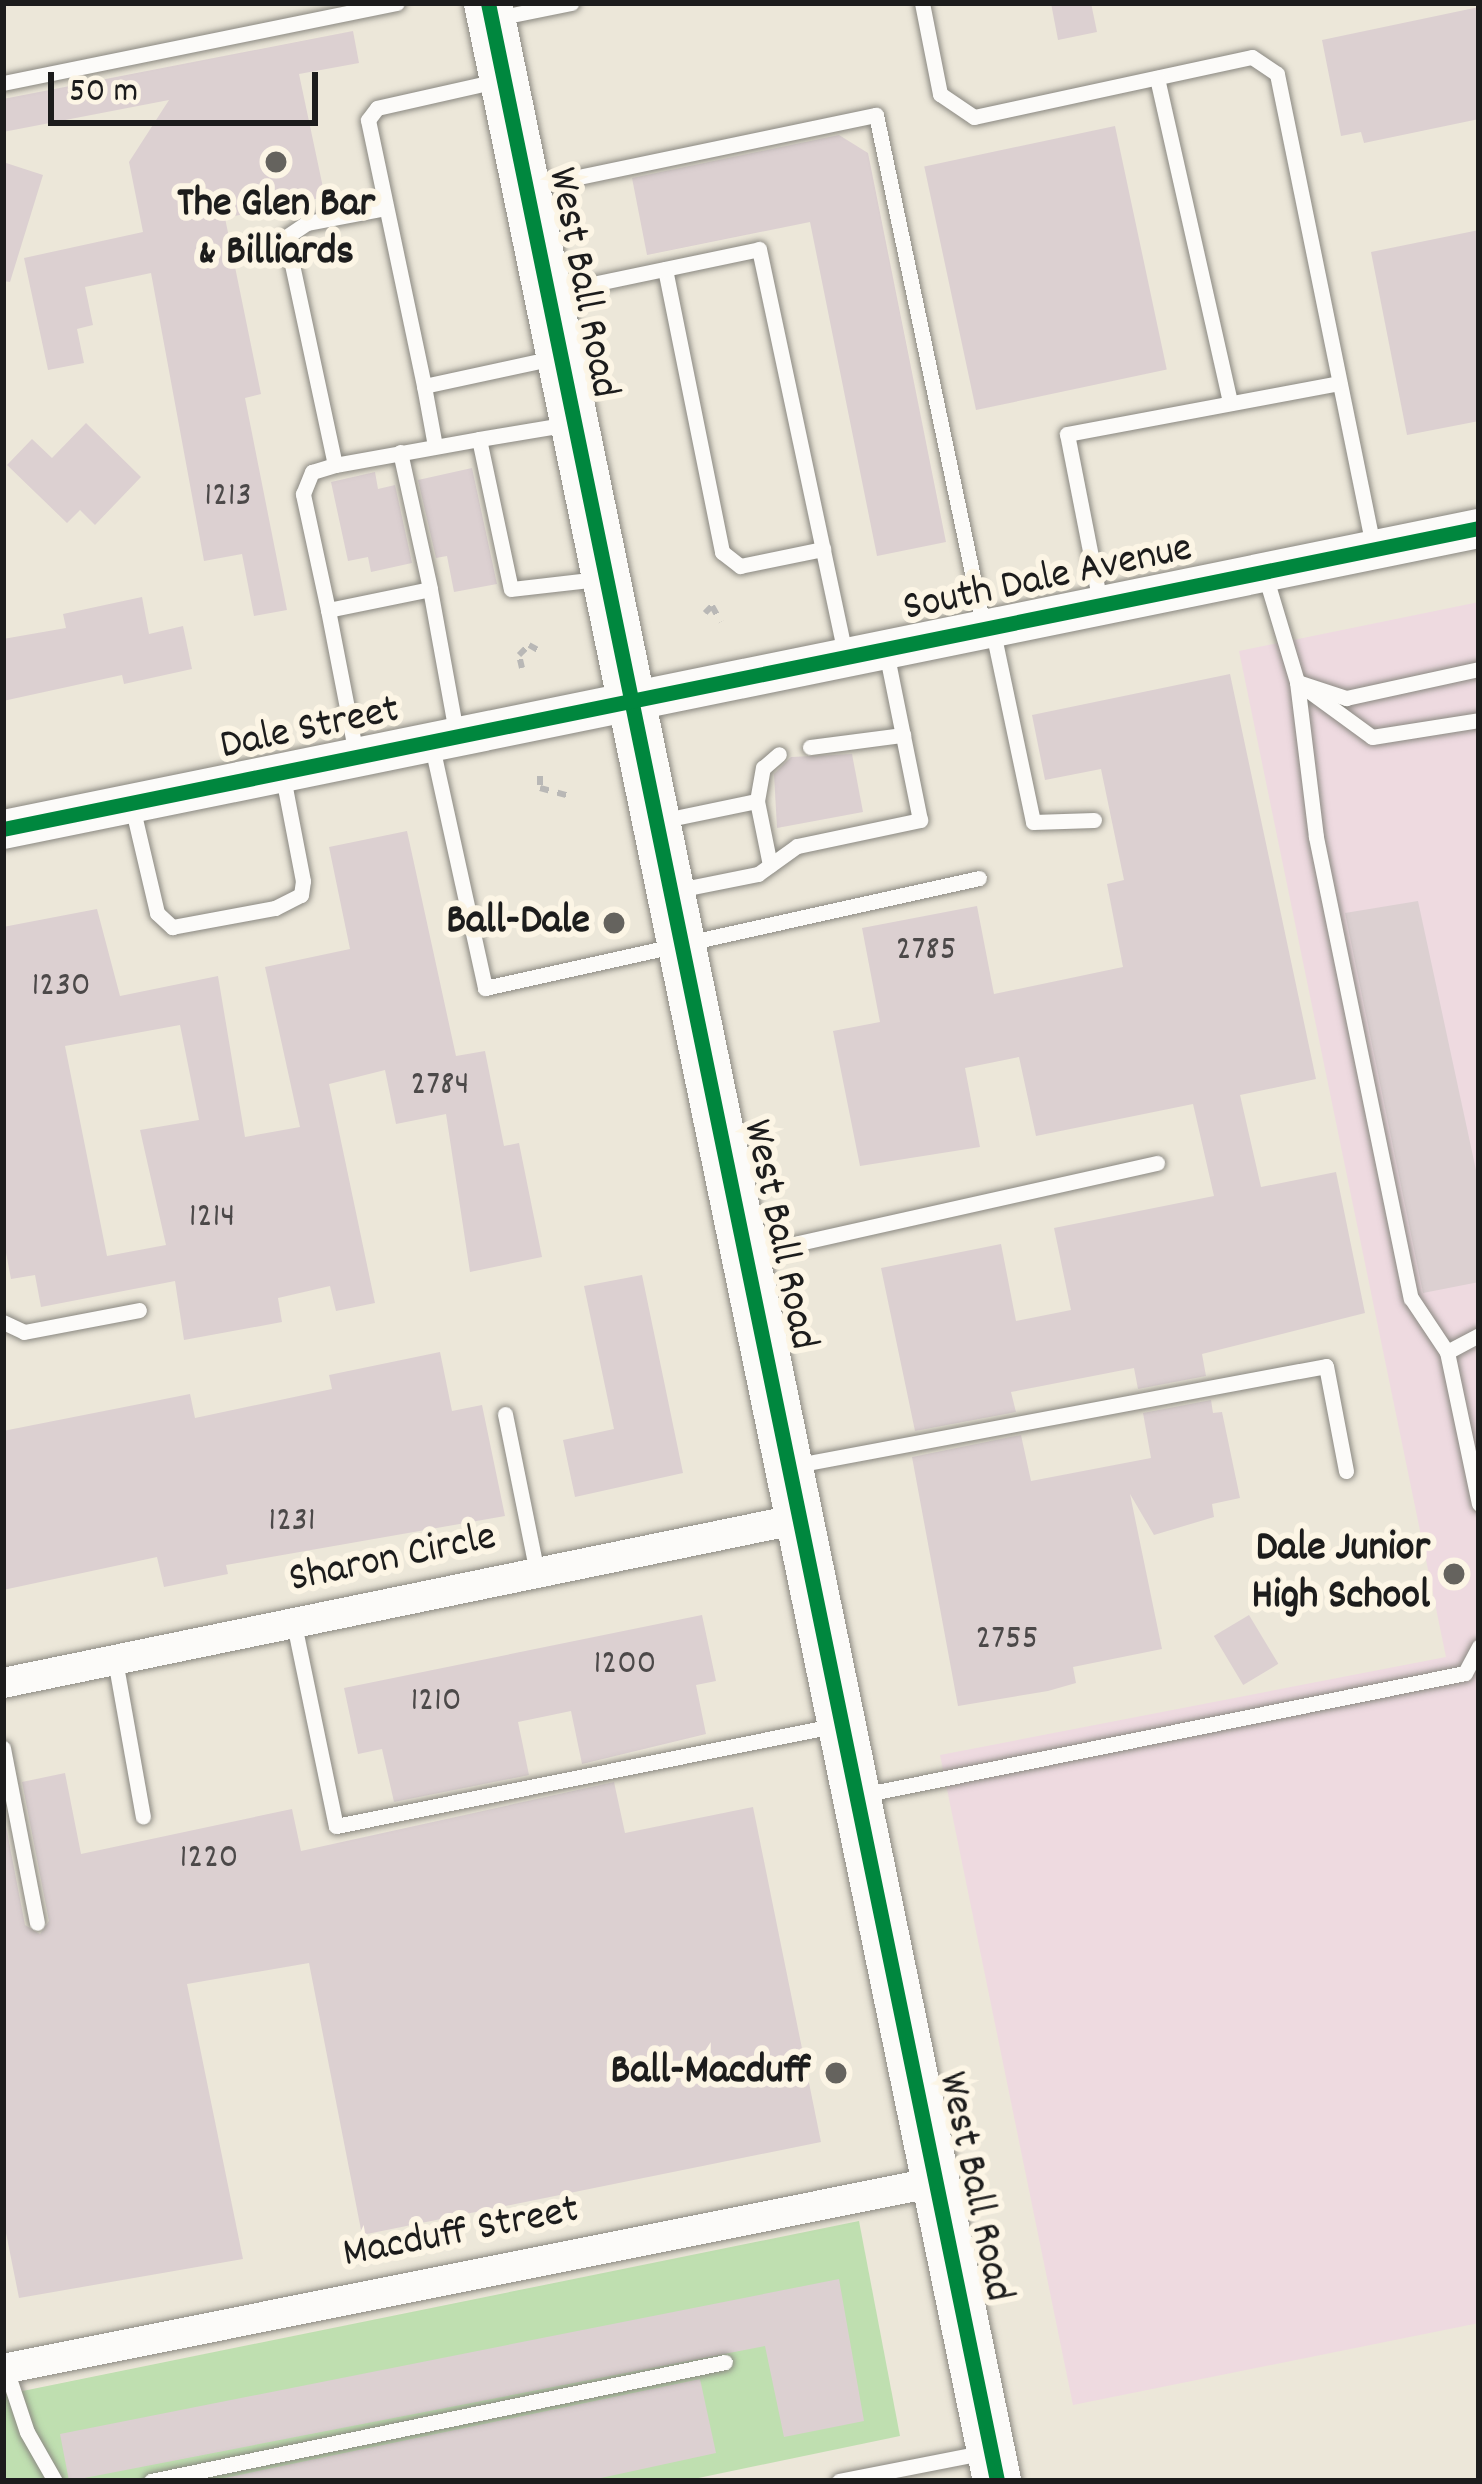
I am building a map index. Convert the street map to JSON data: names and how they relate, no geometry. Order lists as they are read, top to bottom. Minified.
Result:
{"streets":{"main road":["West Ball Road"],"street":["South Dale Avenue","Dale Street","Sharon Circle","Macduff Street"]},"crossings":[["West Ball Road","South Dale Avenue"],["West Ball Road","Dale Street"],["West Ball Road","Sharon Circle"],["West Ball Road","Macduff Street"],["South Dale Avenue","Dale Street"]],"places":["The Glen Bar & Billiards","Ball-Dale","Dale Junior High School","Ball-Macduff"],"house_numbers":["1213","2785","1230","2784","1214","1231","2755","1200","1210","1220"],"scale_bar":"50 m"}
